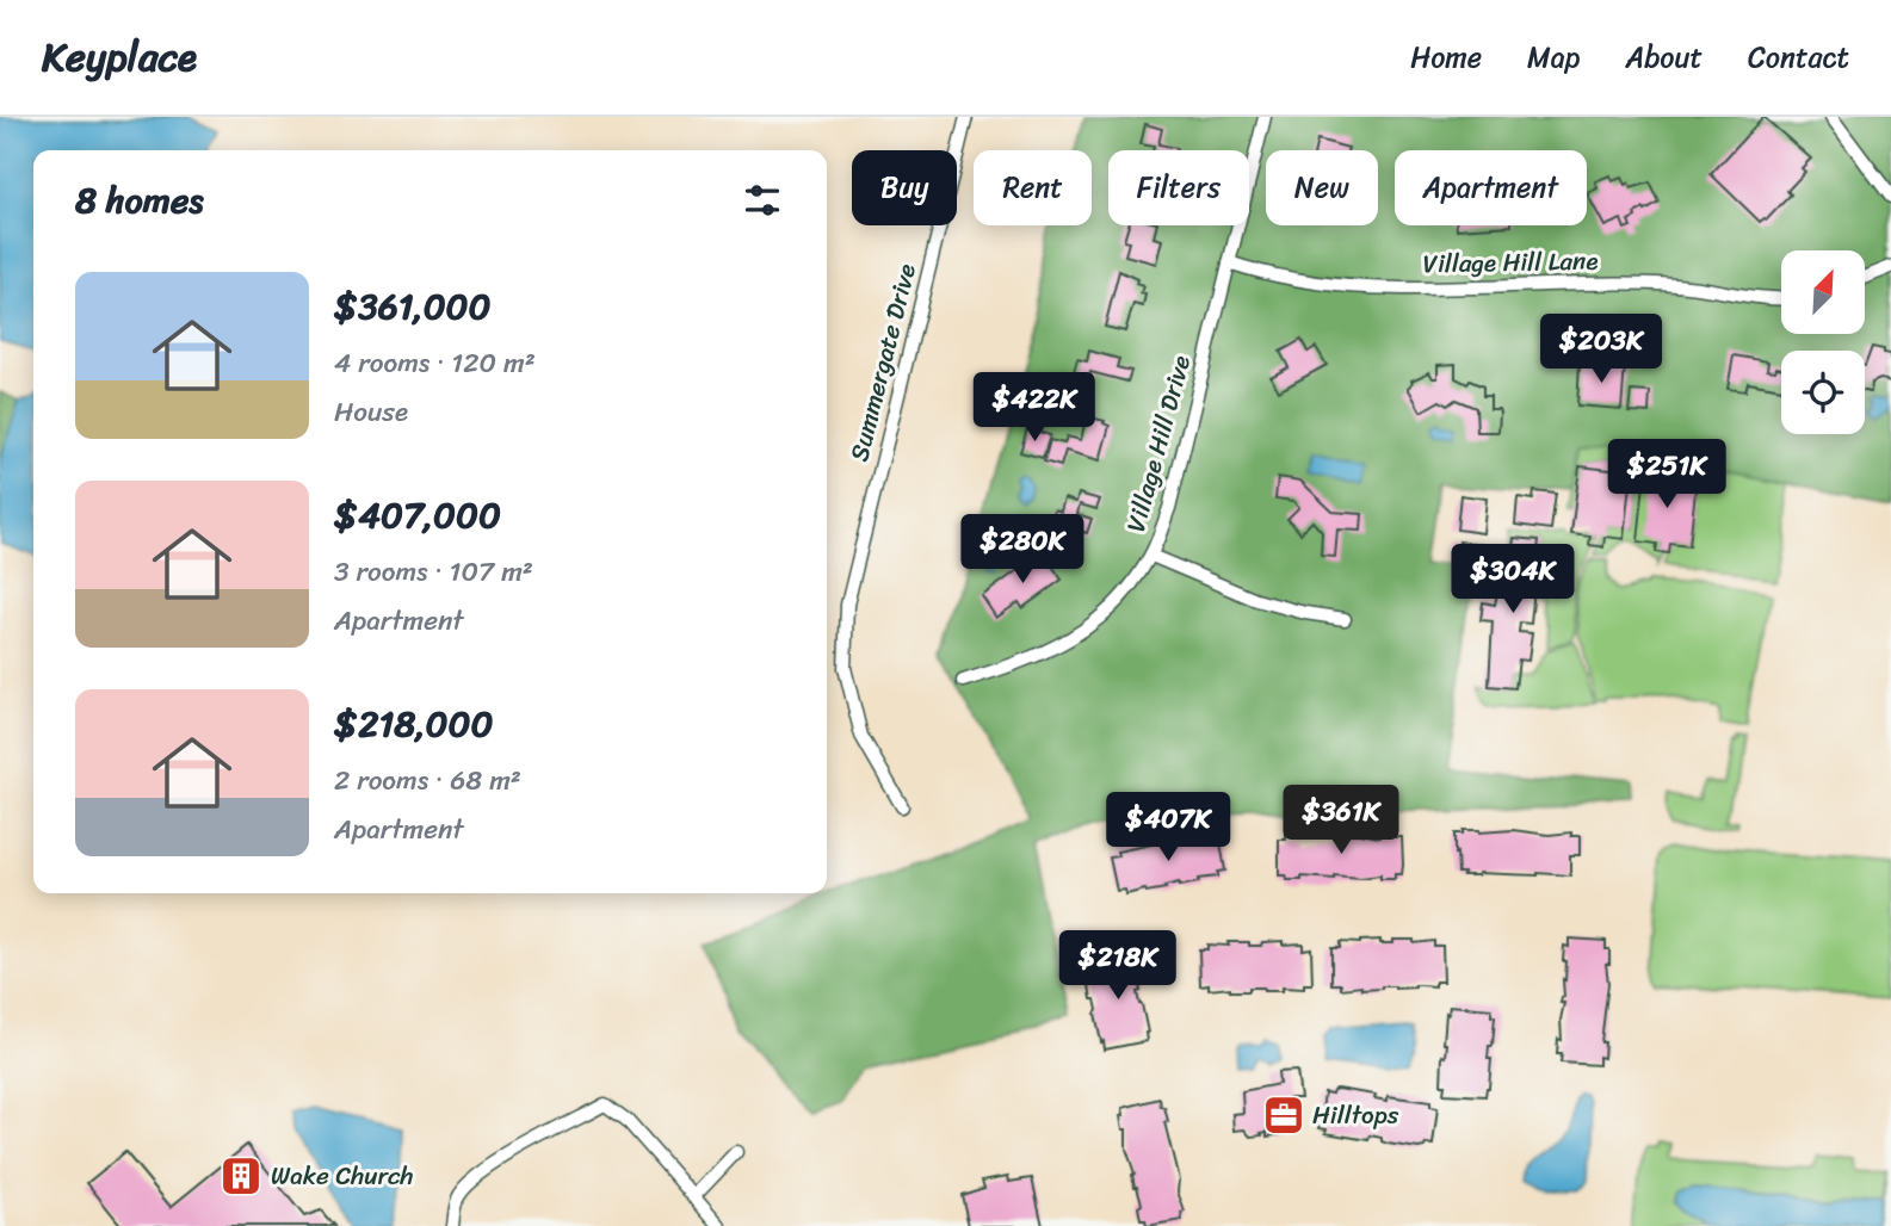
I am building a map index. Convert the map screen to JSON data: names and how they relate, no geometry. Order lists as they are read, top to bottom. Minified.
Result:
{"streets":{"street":["Village Hill Lane","Summergate Drive","Village Hill Drive"]},"crossings":[["Village Hill Lane","Village Hill Drive"]],"places":{"office":["Hilltops"],"building":["Wake Church"]},"north":"top right","page":{"header":"Keyplace","nav":["Home","Map","About","Contact"],"chip":["Buy","Rent","Filters","New","Apartment"],"heading":"8 homes","list":[{"name":"$361,000","note":"4 rooms · 120 m² · House"},{"name":"$407,000","note":"3 rooms · 107 m² · Apartment"},{"name":"$218,000","note":"2 rooms · 68 m² · Apartment"}],"price":["$203K","$422K","$251K","$280K","$304K","$361K","$407K","$218K"]}}
